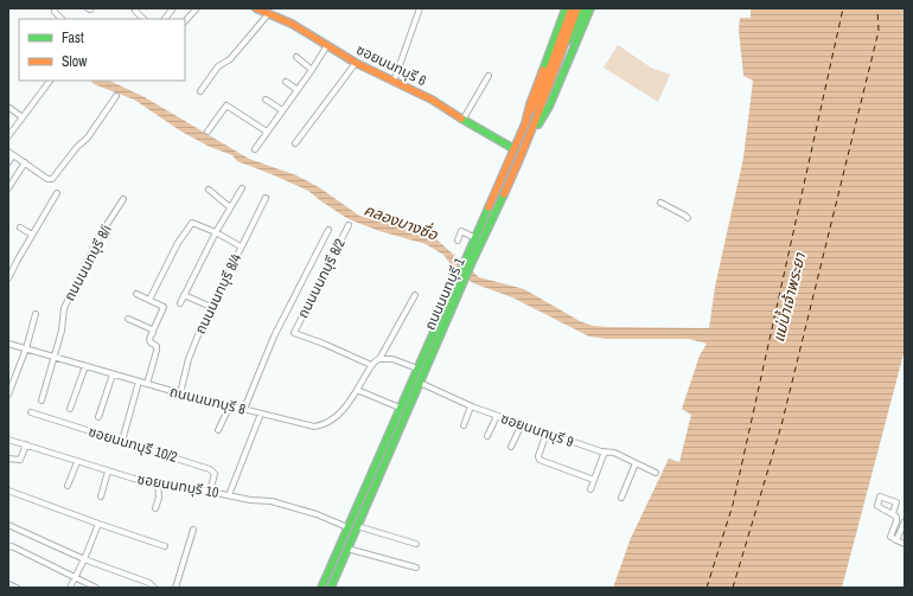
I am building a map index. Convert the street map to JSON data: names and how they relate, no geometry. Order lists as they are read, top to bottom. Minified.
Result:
{"streets":{"main road":["ซอยนนทบุรี 6","ถนนนนทบุรี 1"],"street":["ถนนนนทบุรี 8/i","ถนนนนทบุรี 8/2","ถนนนนทบุรี 8/4","ถนนนนทบุรี 8","ซอยนนทบุรี 9","ซอยนนทบุรี 10/2","ซอยนนทบุรี 10"]},"crossings":[["ซอยนนทบุรี 6","ถนนนนทบุรี 1"],["ถนนนนทบุรี 8/i","ถนนนนทบุรี 8"],["ถนนนนทบุรี 8/2","ถนนนนทบุรี 8"],["ถนนนนทบุรี 8/4","ถนนนนทบุรี 8"],["ถนนนนทบุรี 1","ซอยนนทบุรี 9"],["ถนนนนทบุรี 1","ซอยนนทบุรี 10"],["ซอยนนทบุรี 10/2","ซอยนนทบุรี 10"]],"water":["คลองบางซื่อ","แม่น้ำเจ้าพระยา"],"legend":["Fast","Slow"]}
